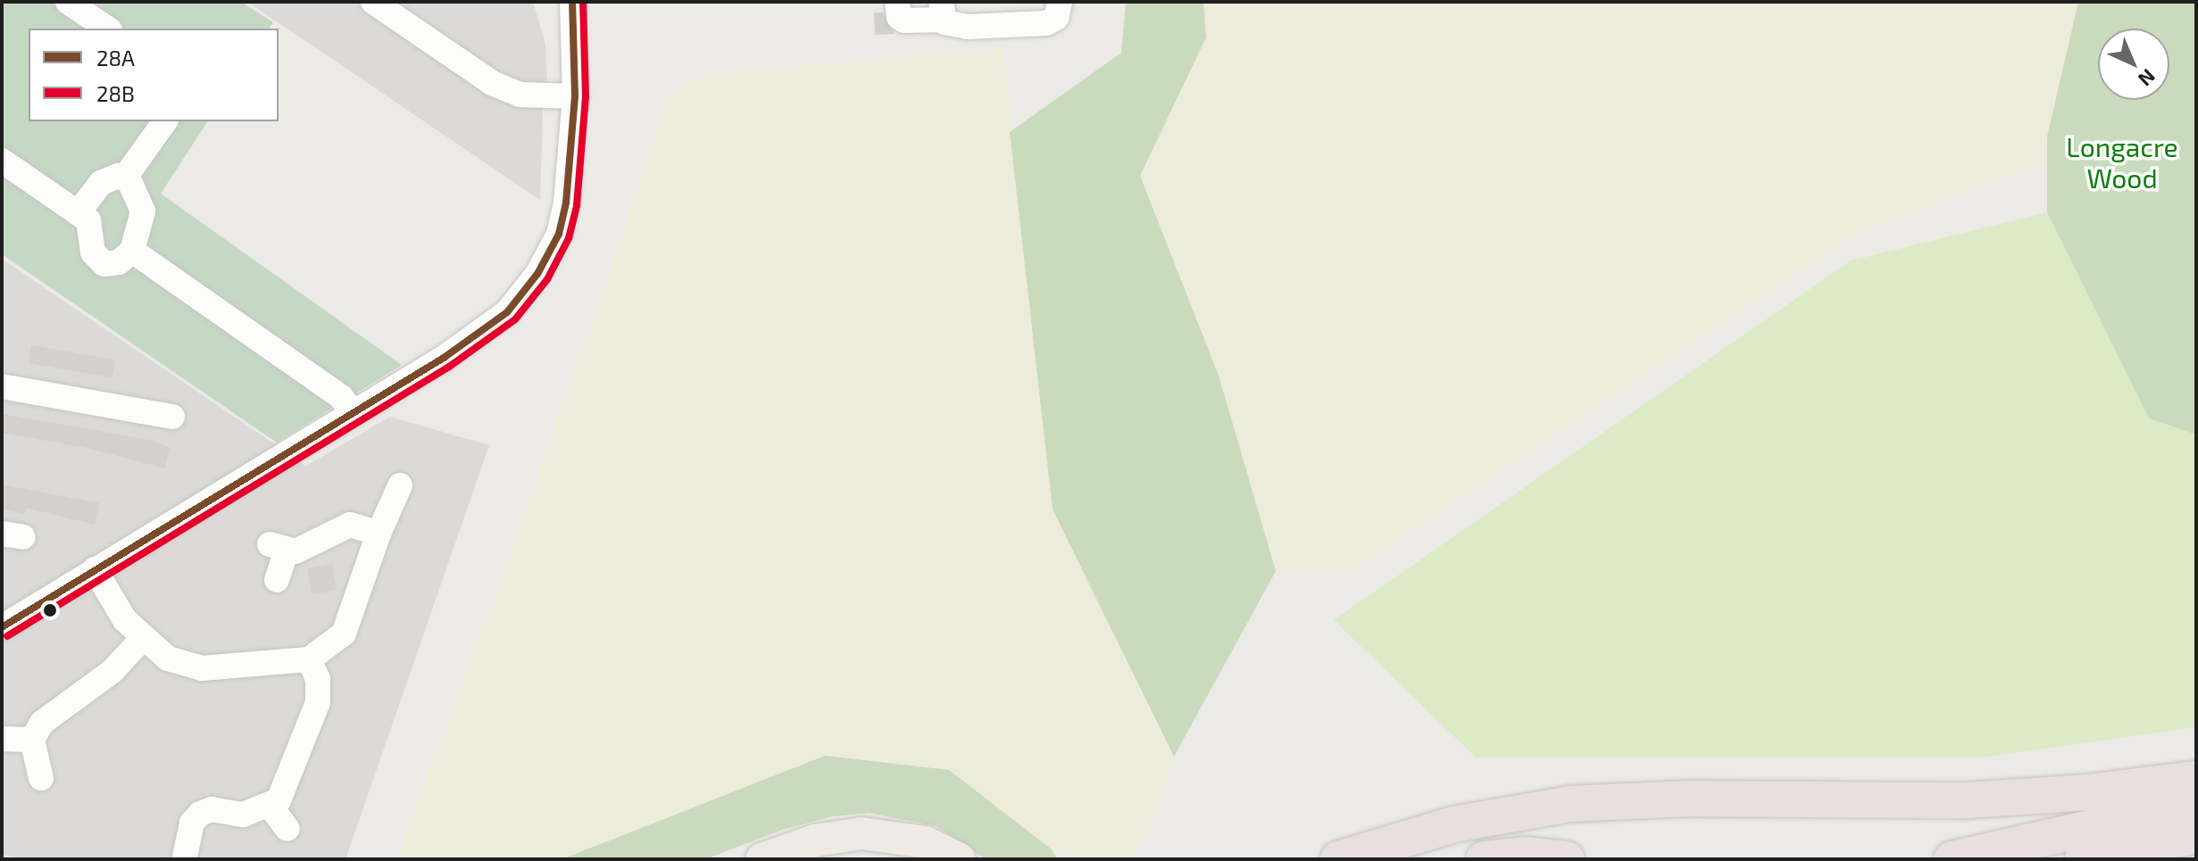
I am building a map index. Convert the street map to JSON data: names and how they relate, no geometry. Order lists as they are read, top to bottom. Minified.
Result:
{"parks":["Longacre Wood"],"lines":["transit line 28A","transit line 28B"],"legend":["28A","28B"],"north":"bottom right"}
